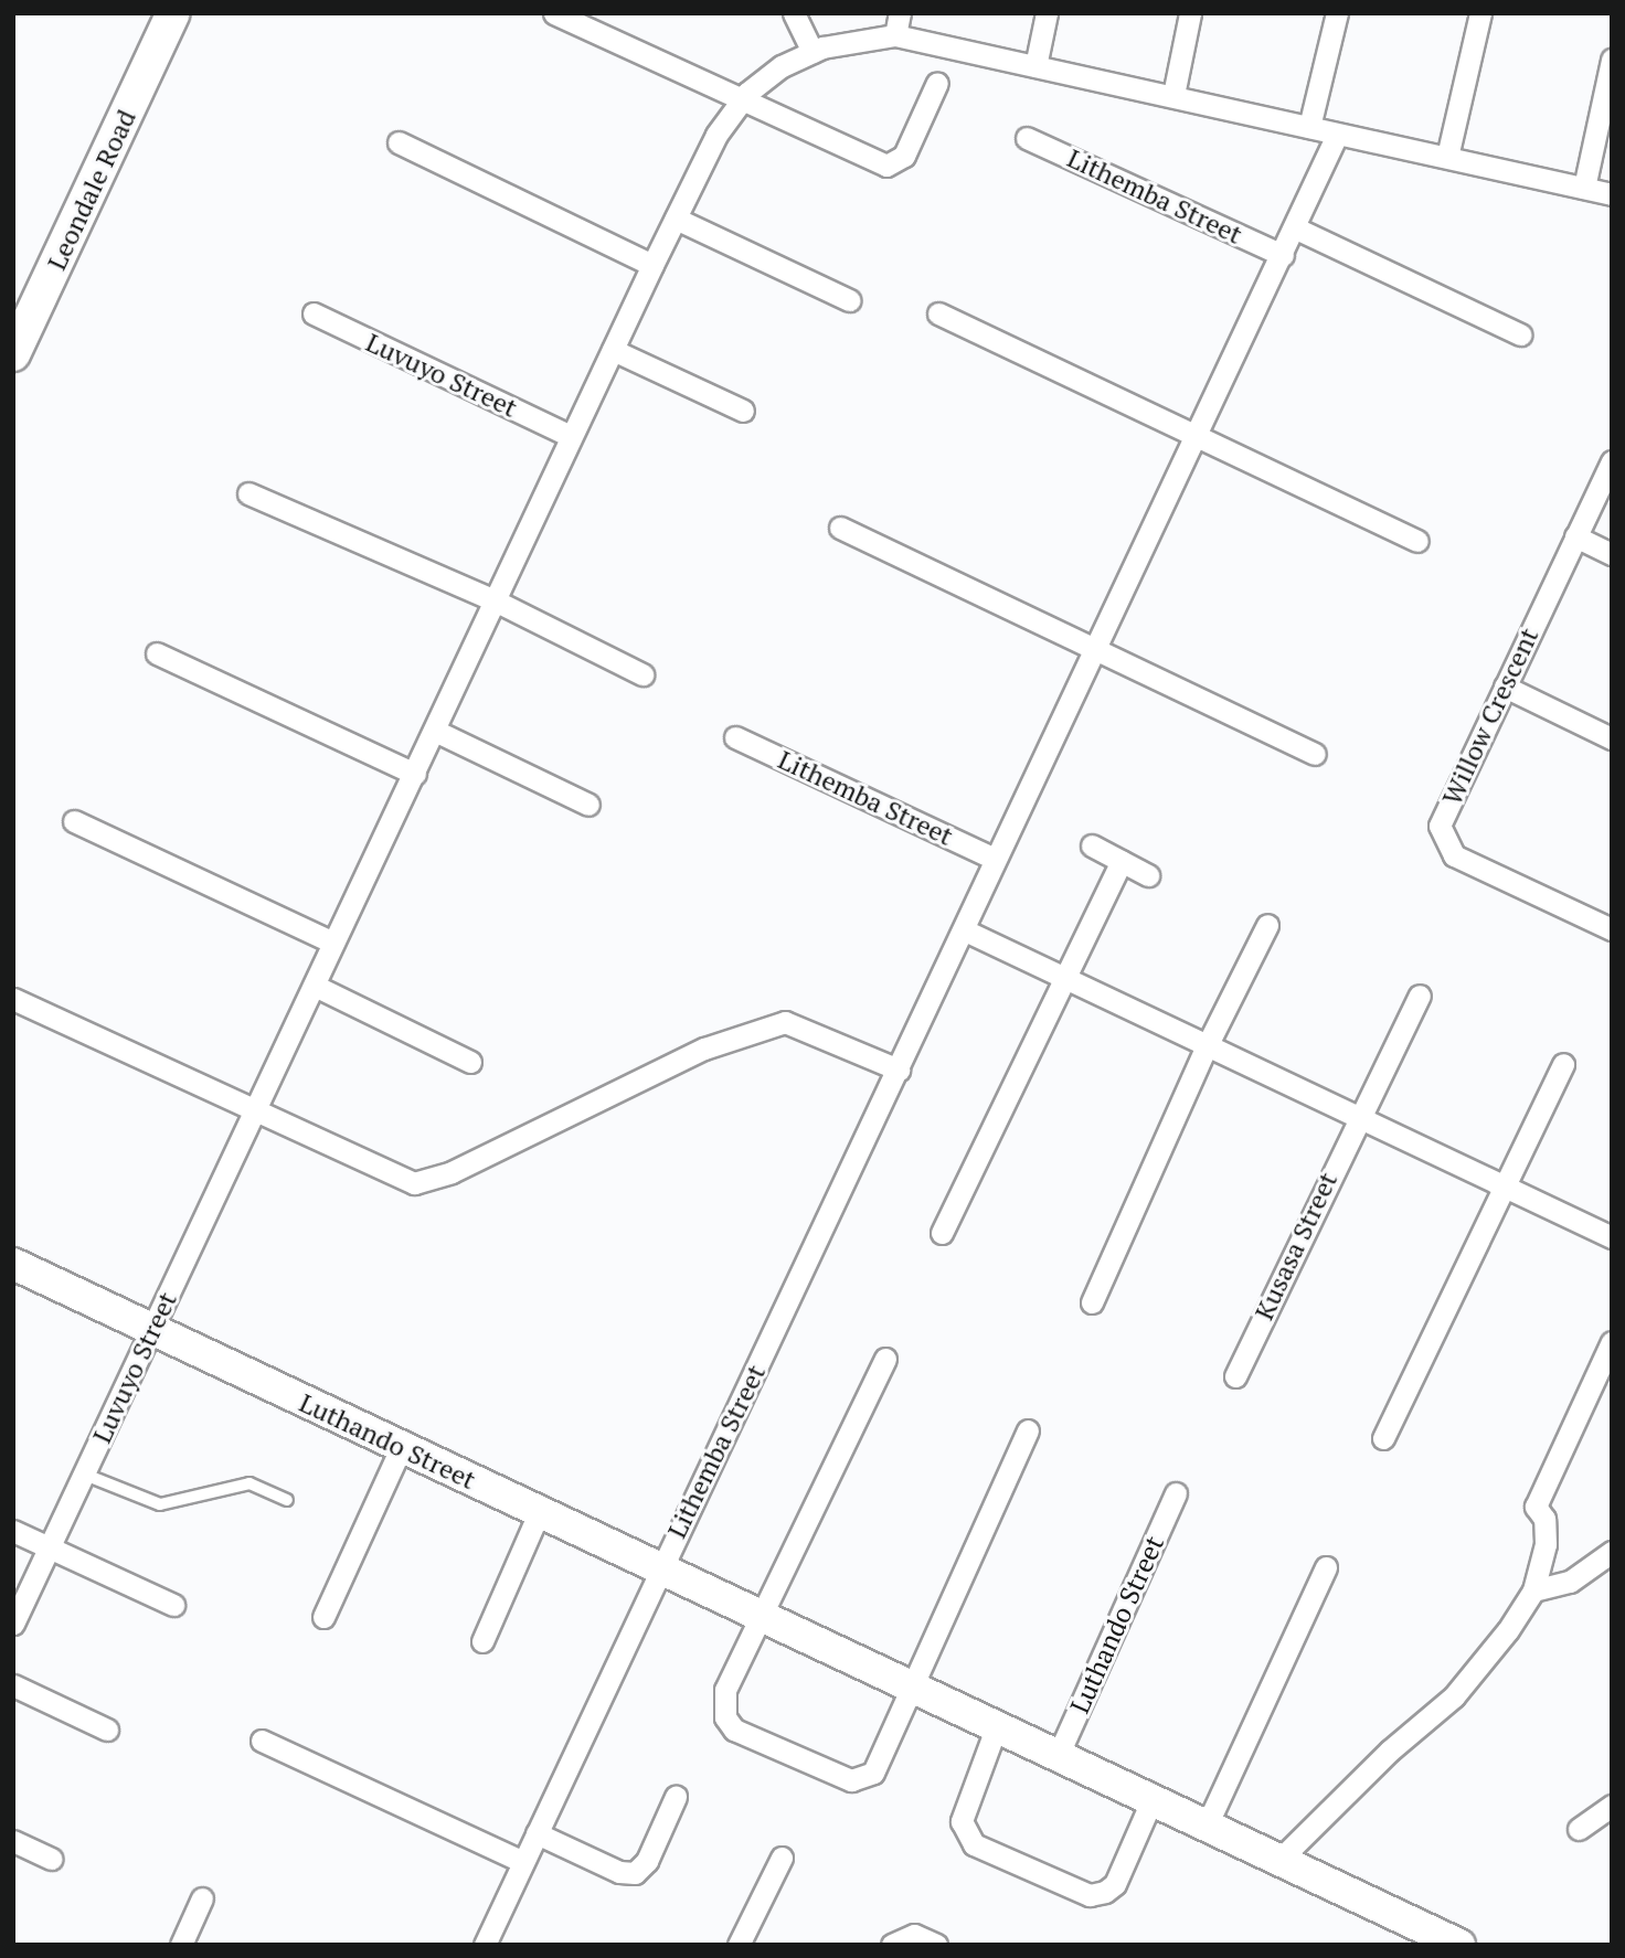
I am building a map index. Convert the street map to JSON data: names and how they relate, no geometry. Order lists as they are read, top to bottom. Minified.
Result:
{"streets":{"main road":["Leondale Road"],"street":["Lithemba Street","Luvuyo Street","Willow Crescent","Kusasa Street","Luthando Street"]},"crossings":[["Lithemba Street","Luvuyo Street"],["Lithemba Street","Luthando Street"],["Luvuyo Street","Luthando Street"]]}
